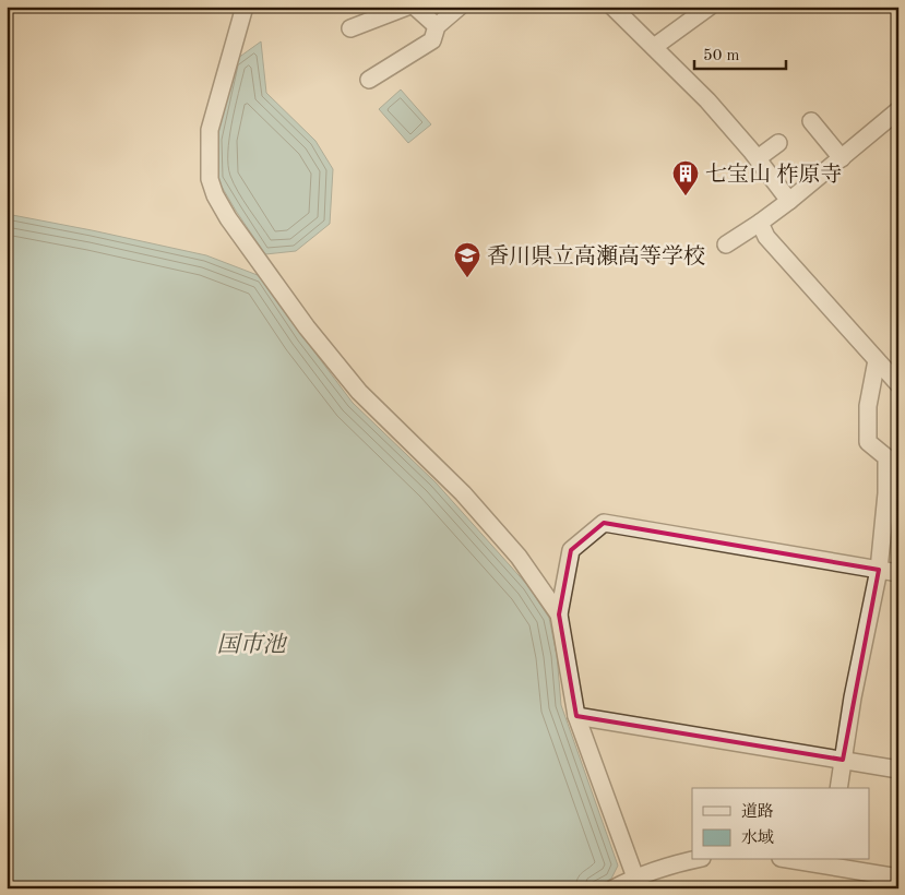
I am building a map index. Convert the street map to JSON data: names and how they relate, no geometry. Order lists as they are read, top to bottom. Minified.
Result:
{"water":["国市池"],"places":{"building":["七宝山 柞原寺"],"school or university":["香川県立高瀬高等学校"]},"legend":["道路","水域"],"scale_bar":"50 m"}
